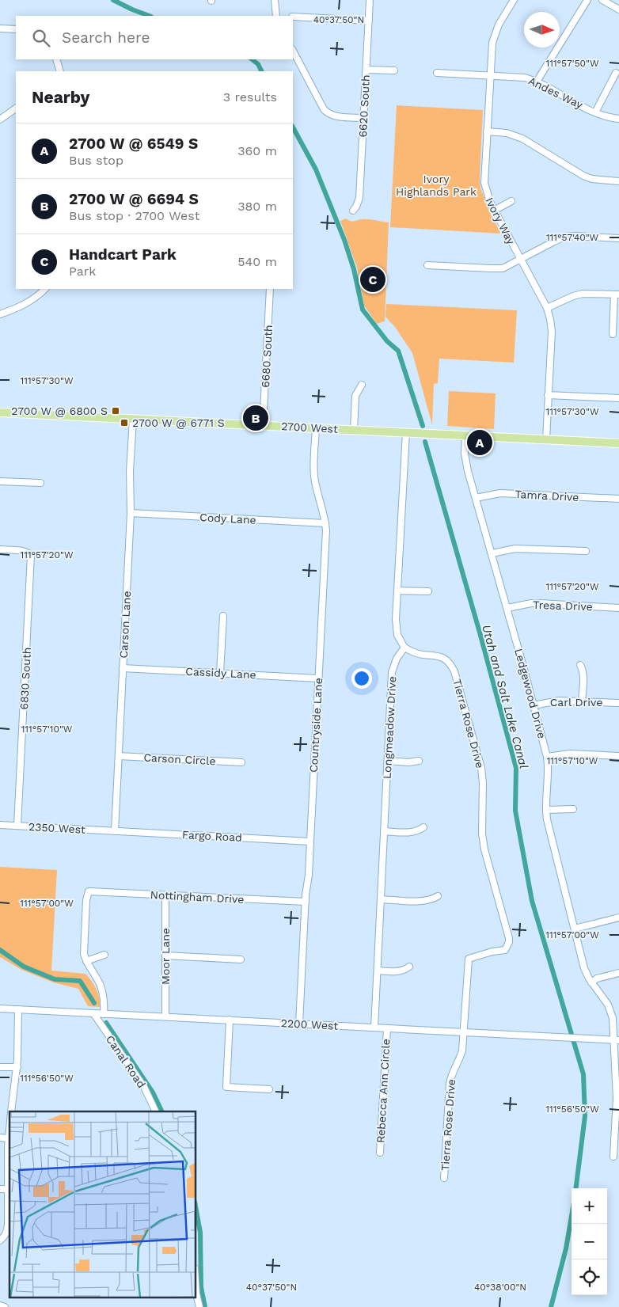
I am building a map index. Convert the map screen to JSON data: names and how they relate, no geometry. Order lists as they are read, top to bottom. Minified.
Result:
{"streets":{"main road":["2700 West"],"street":["Andes Way","6620 South","Ivory Way","6680 South","Tamra Drive","Cody Lane","Tresa Drive","Carson Lane","Cassidy Lane","6830 South","Ledgewood Drive","Carl Drive","Tierra Rose Drive","Countryside Lane","Longmeadow Drive","Carson Circle","2350 West","Fargo Road","Nottingham Drive","Moor Lane","2200 West","Canal Road","Rebecca Ann Circle"]},"crossings":[["Andes Way","Ivory Way"],["Ivory Way","2700 West"],["6680 South","2700 West"],["2700 West","Carson Lane"],["2700 West","Ledgewood Drive"],["2700 West","Countryside Lane"],["Tamra Drive","Ledgewood Drive"],["Cody Lane","Carson Lane"],["Cody Lane","Countryside Lane"],["Tresa Drive","Ledgewood Drive"],["Carson Lane","Cassidy Lane"],["Carson Lane","Carson Circle"],["Carson Lane","2350 West"],["Carson Lane","Fargo Road"],["Cassidy Lane","Countryside Lane"],["6830 South","2350 West"],["Ledgewood Drive","Carl Drive"],["Ledgewood Drive","2200 West"],["Tierra Rose Drive","Longmeadow Drive"],["Tierra Rose Drive","2200 West"],["Countryside Lane","Fargo Road"],["Countryside Lane","Nottingham Drive"],["Countryside Lane","2200 West"],["Longmeadow Drive","2200 West"],["2350 West","Fargo Road"],["Nottingham Drive","Moor Lane"],["Moor Lane","2200 West"],["2200 West","Canal Road"],["2200 West","Rebecca Ann Circle"]],"water":["Utah and Salt Lake Canal"],"parks":["Ivory Highlands Park"],"places":{"transit":["2700 W @ 6800 S","2700 W @ 6771 S"]},"north":"right","page":{"search":"Search here","heading":["Nearby","3 results"],"list":[{"mark":"A","name":"2700 W @ 6549 S","note":"Bus stop","value":"360 m"},{"mark":"B","name":"2700 W @ 6694 S","note":"Bus stop · 2700 West","value":"380 m"},{"mark":"C","name":"Handcart Park","note":"Park","value":"540 m"}],"pins":["C","B","A"],"map_buttons":["+","−"]},"coordinates":["40°37'50\"N","111°57'50\"W","111°57'40\"W","111°57'30\"W","111°57'20\"W","111°57'10\"W","111°57'00\"W","111°56'50\"W","40°38'00\"N"]}
